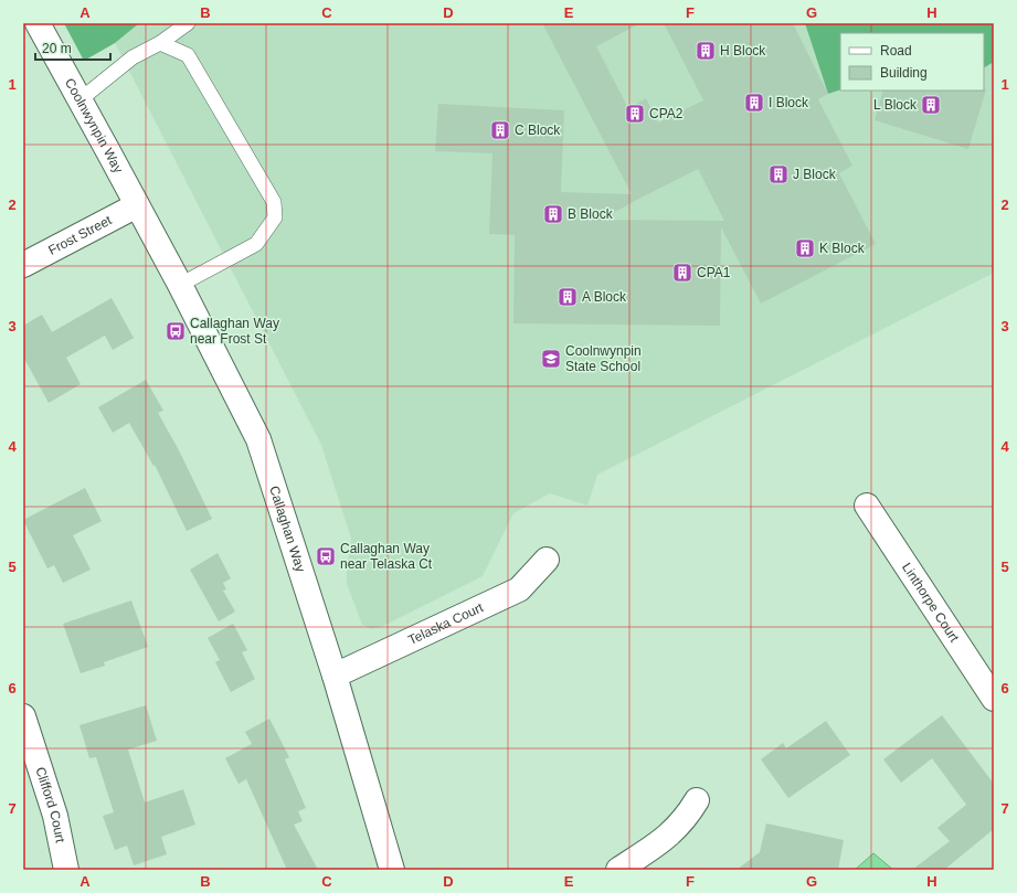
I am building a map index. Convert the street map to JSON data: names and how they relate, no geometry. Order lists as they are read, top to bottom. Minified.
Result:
{"streets":{"street":["Coolnwynpin Way","Frost Street","Callaghan Way","Linthorpe Court","Telaska Court","Clifford Court"]},"crossings":[["Coolnwynpin Way","Frost Street"],["Coolnwynpin Way","Callaghan Way"],["Frost Street","Callaghan Way"],["Callaghan Way","Telaska Court"]],"places":{"building":["H Block","I Block","L Block","CPA2","C Block","J Block","B Block","K Block","CPA1","A Block"],"bus stop":["Callaghan Way near Frost St","Callaghan Way near Telaska Ct"],"school or university":["Coolnwynpin State School"]},"legend":["Road","Building"],"scale_bar":"20 m","grid":{"columns":["A","B","C","D","E","F","G","H"],"rows":["1","2","3","4","5","6","7"]}}
